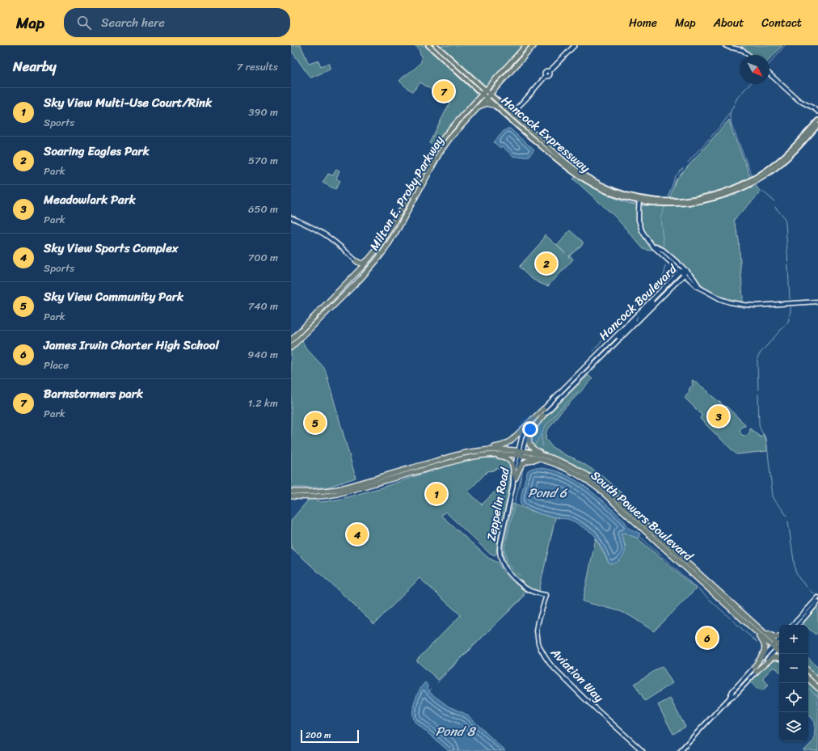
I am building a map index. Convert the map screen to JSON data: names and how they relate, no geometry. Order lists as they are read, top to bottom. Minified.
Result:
{"streets":{"highway":["Milton E. Proby Parkway","South Powers Boulevard"],"main road":["Hancock Expressway","Hancock Boulevard","Zeppelin Road","Aviation Way"]},"crossings":[["Hancock Expressway","Milton E. Proby Parkway"],["Hancock Boulevard","Zeppelin Road"],["Hancock Boulevard","South Powers Boulevard"],["Zeppelin Road","South Powers Boulevard"],["Zeppelin Road","Aviation Way"]],"water":["Pond 6","Pond 8"],"scale_bar":"200 m","north":"bottom right","page":{"header":"Map","search":"Search here","nav":["Home","Map","About","Contact"],"heading":["Nearby","7 results"],"pins":["7","2","3","5","1","4","6"],"list":[{"mark":"1","name":"Sky View Multi-Use Court/Rink","note":"Sports","value":"390 m"},{"mark":"2","name":"Soaring Eagles Park","note":"Park","value":"570 m"},{"mark":"3","name":"Meadowlark Park","note":"Park","value":"650 m"},{"mark":"4","name":"Sky View Sports Complex","note":"Sports","value":"700 m"},{"mark":"5","name":"Sky View Community Park","note":"Park","value":"740 m"},{"mark":"6","name":"James Irwin Charter High School","note":"Place","value":"940 m"},{"mark":"7","name":"Barnstormers park","note":"Park","value":"1.2 km"}],"map_buttons":["+","−"],"scale":"200 m"}}
